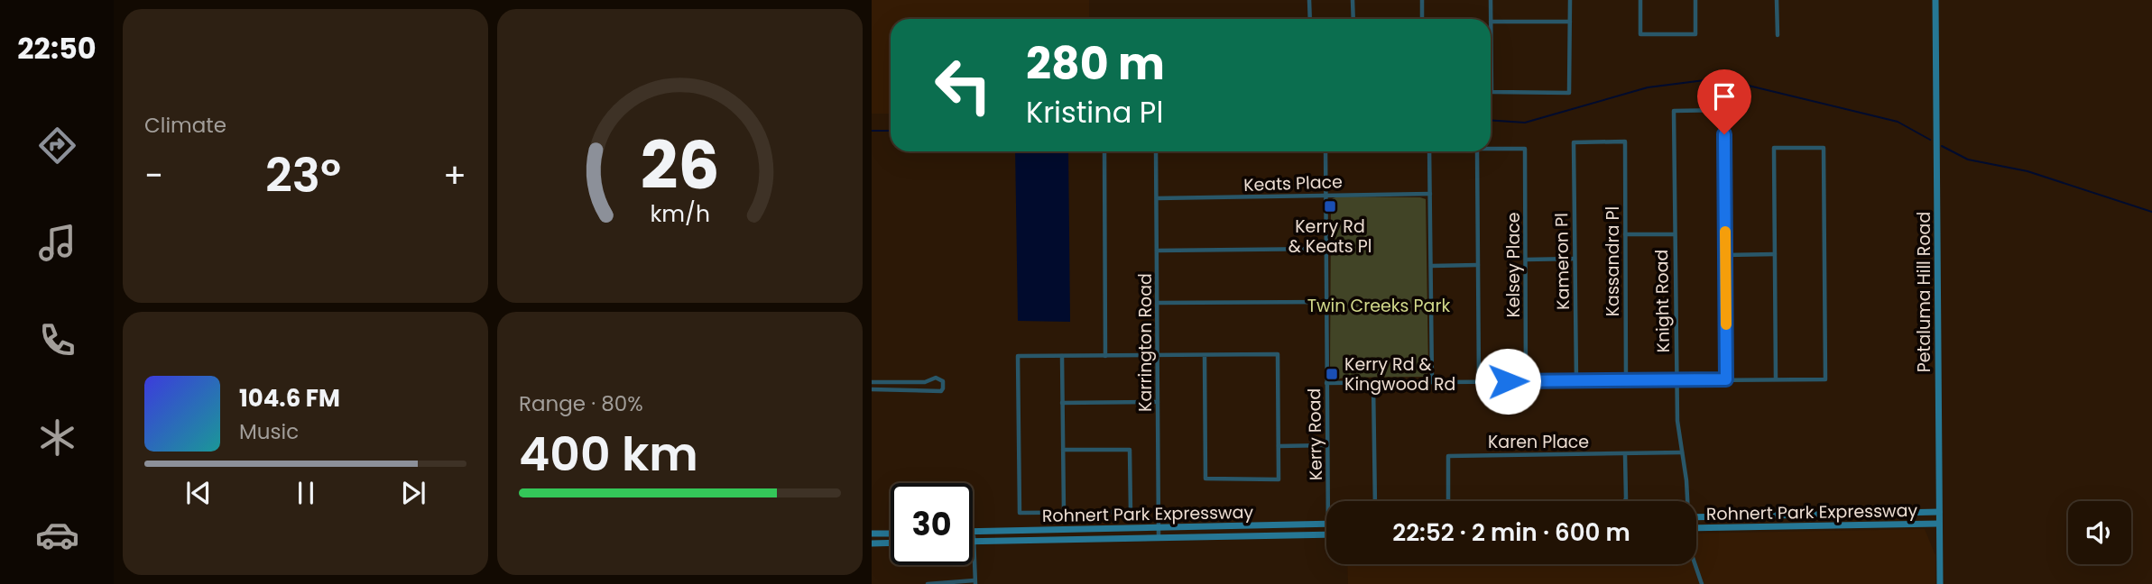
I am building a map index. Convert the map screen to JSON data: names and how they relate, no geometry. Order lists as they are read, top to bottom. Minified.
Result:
{"streets":{"main road":["Petaluma Hill Road","Rohnert Park Expressway"],"street":["Keats Place","Kameron Pl","Kassandra Pl","Kelsey Place","Knight Road","Karrington Road","Kerry Road","Karen Place"]},"crossings":[["Keats Place","Karrington Road"],["Keats Place","Kerry Road"],["Kameron Pl","Kassandra Pl"],["Petaluma Hill Road","Rohnert Park Expressway"],["Knight Road","Karen Place"],["Karrington Road","Rohnert Park Expressway"]],"parks":["Twin Creeks Park"],"places":{"transit":["Kerry Rd & Keats Pl","Kerry Rd & Kingwood Rd"]},"page":{"tabs":"22:50","tile":["Climate",["Range · 80%","400 km"]],"turn":["280 m","Kristina Pl"],"heat":["−","23°","+"],"song":["104.6 FM","Music"],"limit":"30","trip":"22:52 · 2 min · 600 m","gauge":["26","km/h"]}}
